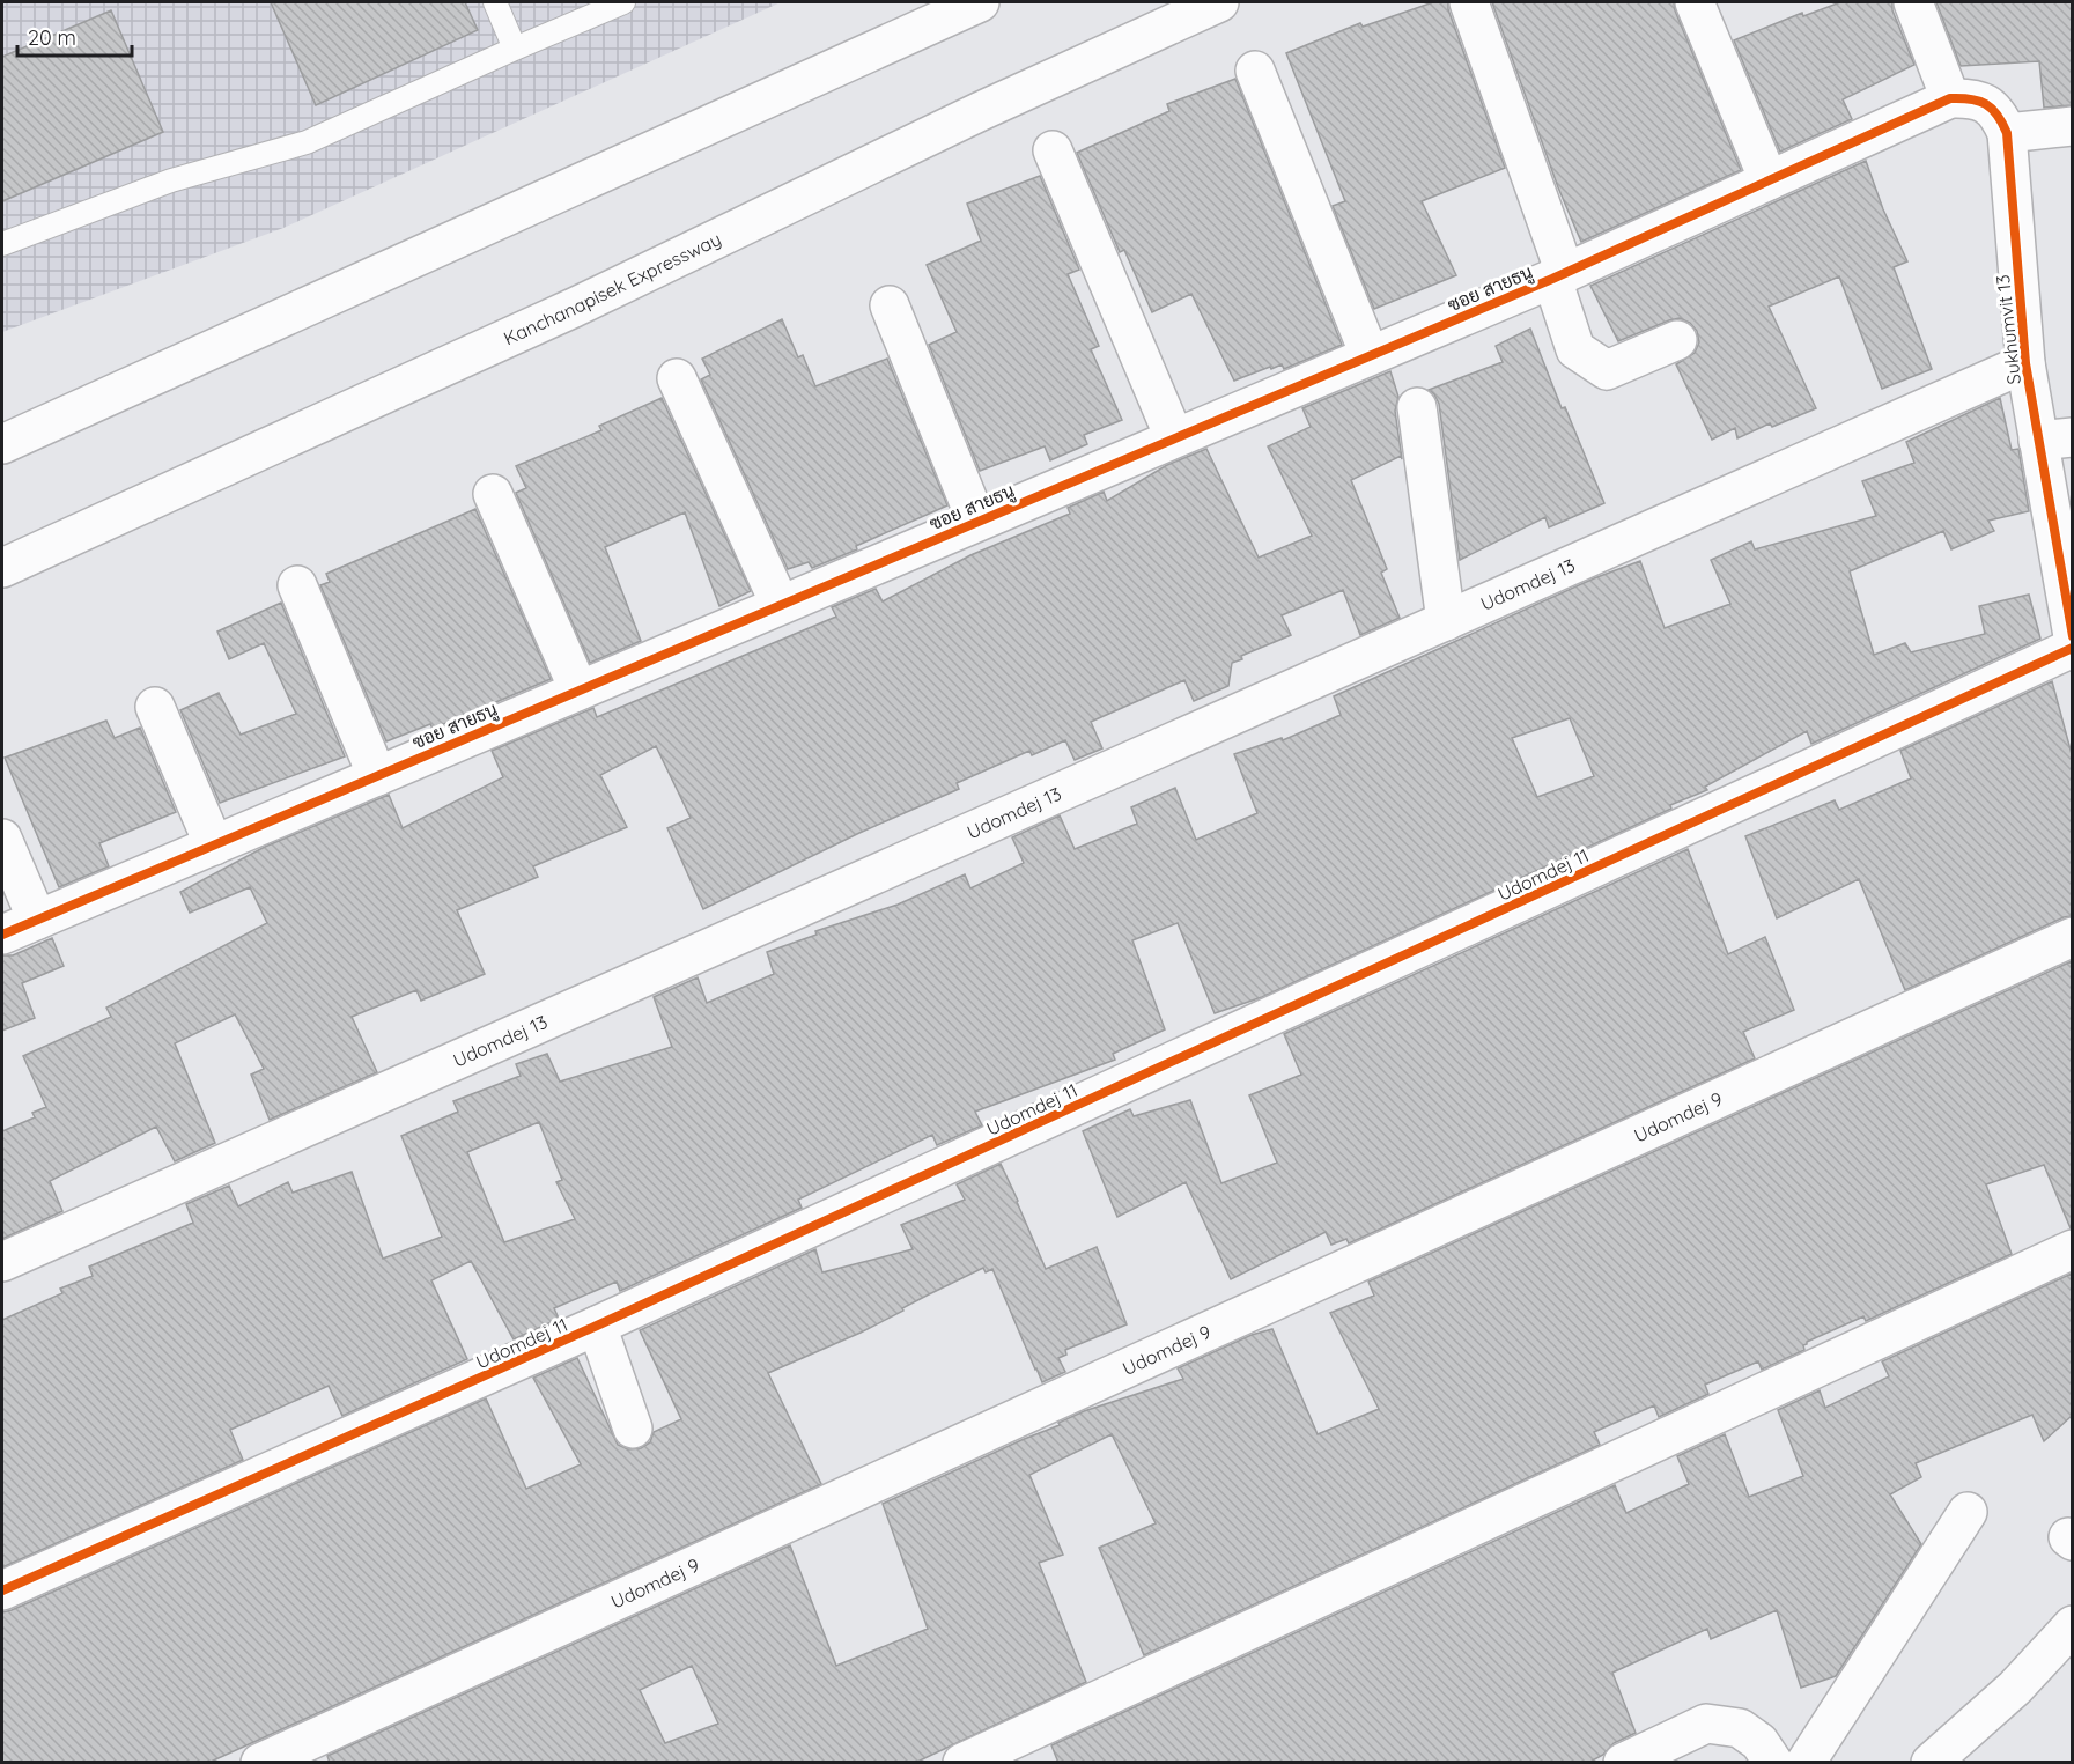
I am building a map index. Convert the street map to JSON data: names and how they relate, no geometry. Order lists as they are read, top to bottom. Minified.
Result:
{"streets":{"main road":["Kanchanapisek Expressway","ซอย สายธนู","Sukhumvit 13","Udomdej 13","Udomdej 11","Udomdej 9"]},"crossings":[["ซอย สายธนู","Sukhumvit 13"],["Sukhumvit 13","Udomdej 13"]],"scale_bar":"20 m"}
